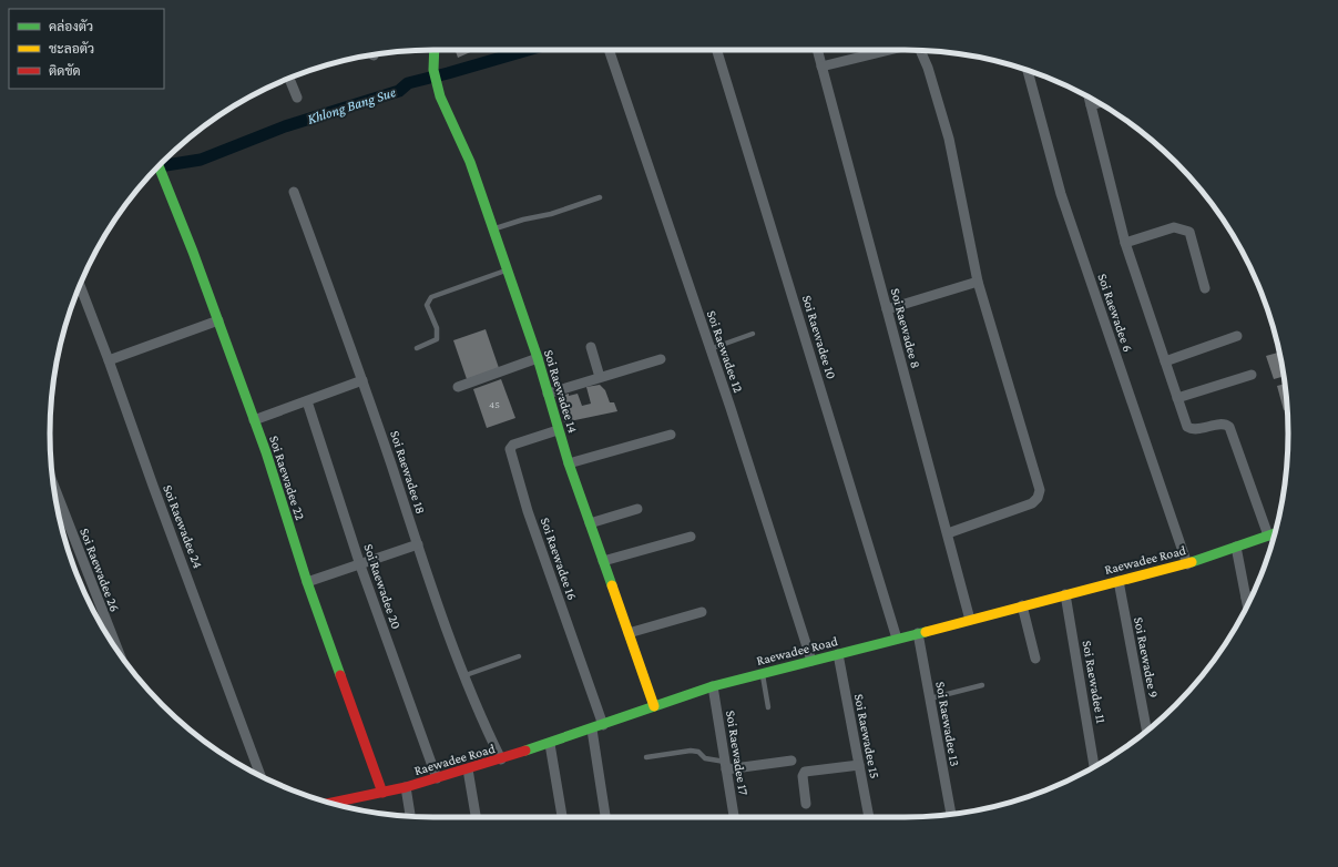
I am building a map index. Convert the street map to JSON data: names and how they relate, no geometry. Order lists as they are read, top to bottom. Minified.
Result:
{"streets":{"street":["Soi Raewadee 6","Soi Raewadee 8","Soi Raewadee 10","Soi Raewadee 12","Soi Raewadee 14","Soi Raewadee 18","Soi Raewadee 22","Soi Raewadee 24","Soi Raewadee 16","Raewadee Road","Soi Raewadee 26","Soi Raewadee 20","Soi Raewadee 9","Soi Raewadee 11","Soi Raewadee 13","Soi Raewadee 15","Soi Raewadee 17"]},"crossings":[["Soi Raewadee 6","Raewadee Road"],["Soi Raewadee 8","Raewadee Road"],["Soi Raewadee 10","Raewadee Road"],["Soi Raewadee 12","Raewadee Road"],["Soi Raewadee 14","Soi Raewadee 16"],["Soi Raewadee 14","Raewadee Road"],["Soi Raewadee 18","Raewadee Road"],["Soi Raewadee 22","Raewadee Road"],["Soi Raewadee 16","Raewadee Road"],["Raewadee Road","Soi Raewadee 20"],["Raewadee Road","Soi Raewadee 9"],["Raewadee Road","Soi Raewadee 11"],["Raewadee Road","Soi Raewadee 13"],["Raewadee Road","Soi Raewadee 15"],["Raewadee Road","Soi Raewadee 17"]],"water":["Khlong Bang Sue"],"house_numbers":["45"],"legend":["คล่องตัว","ชะลอตัว","ติดขัด"]}
